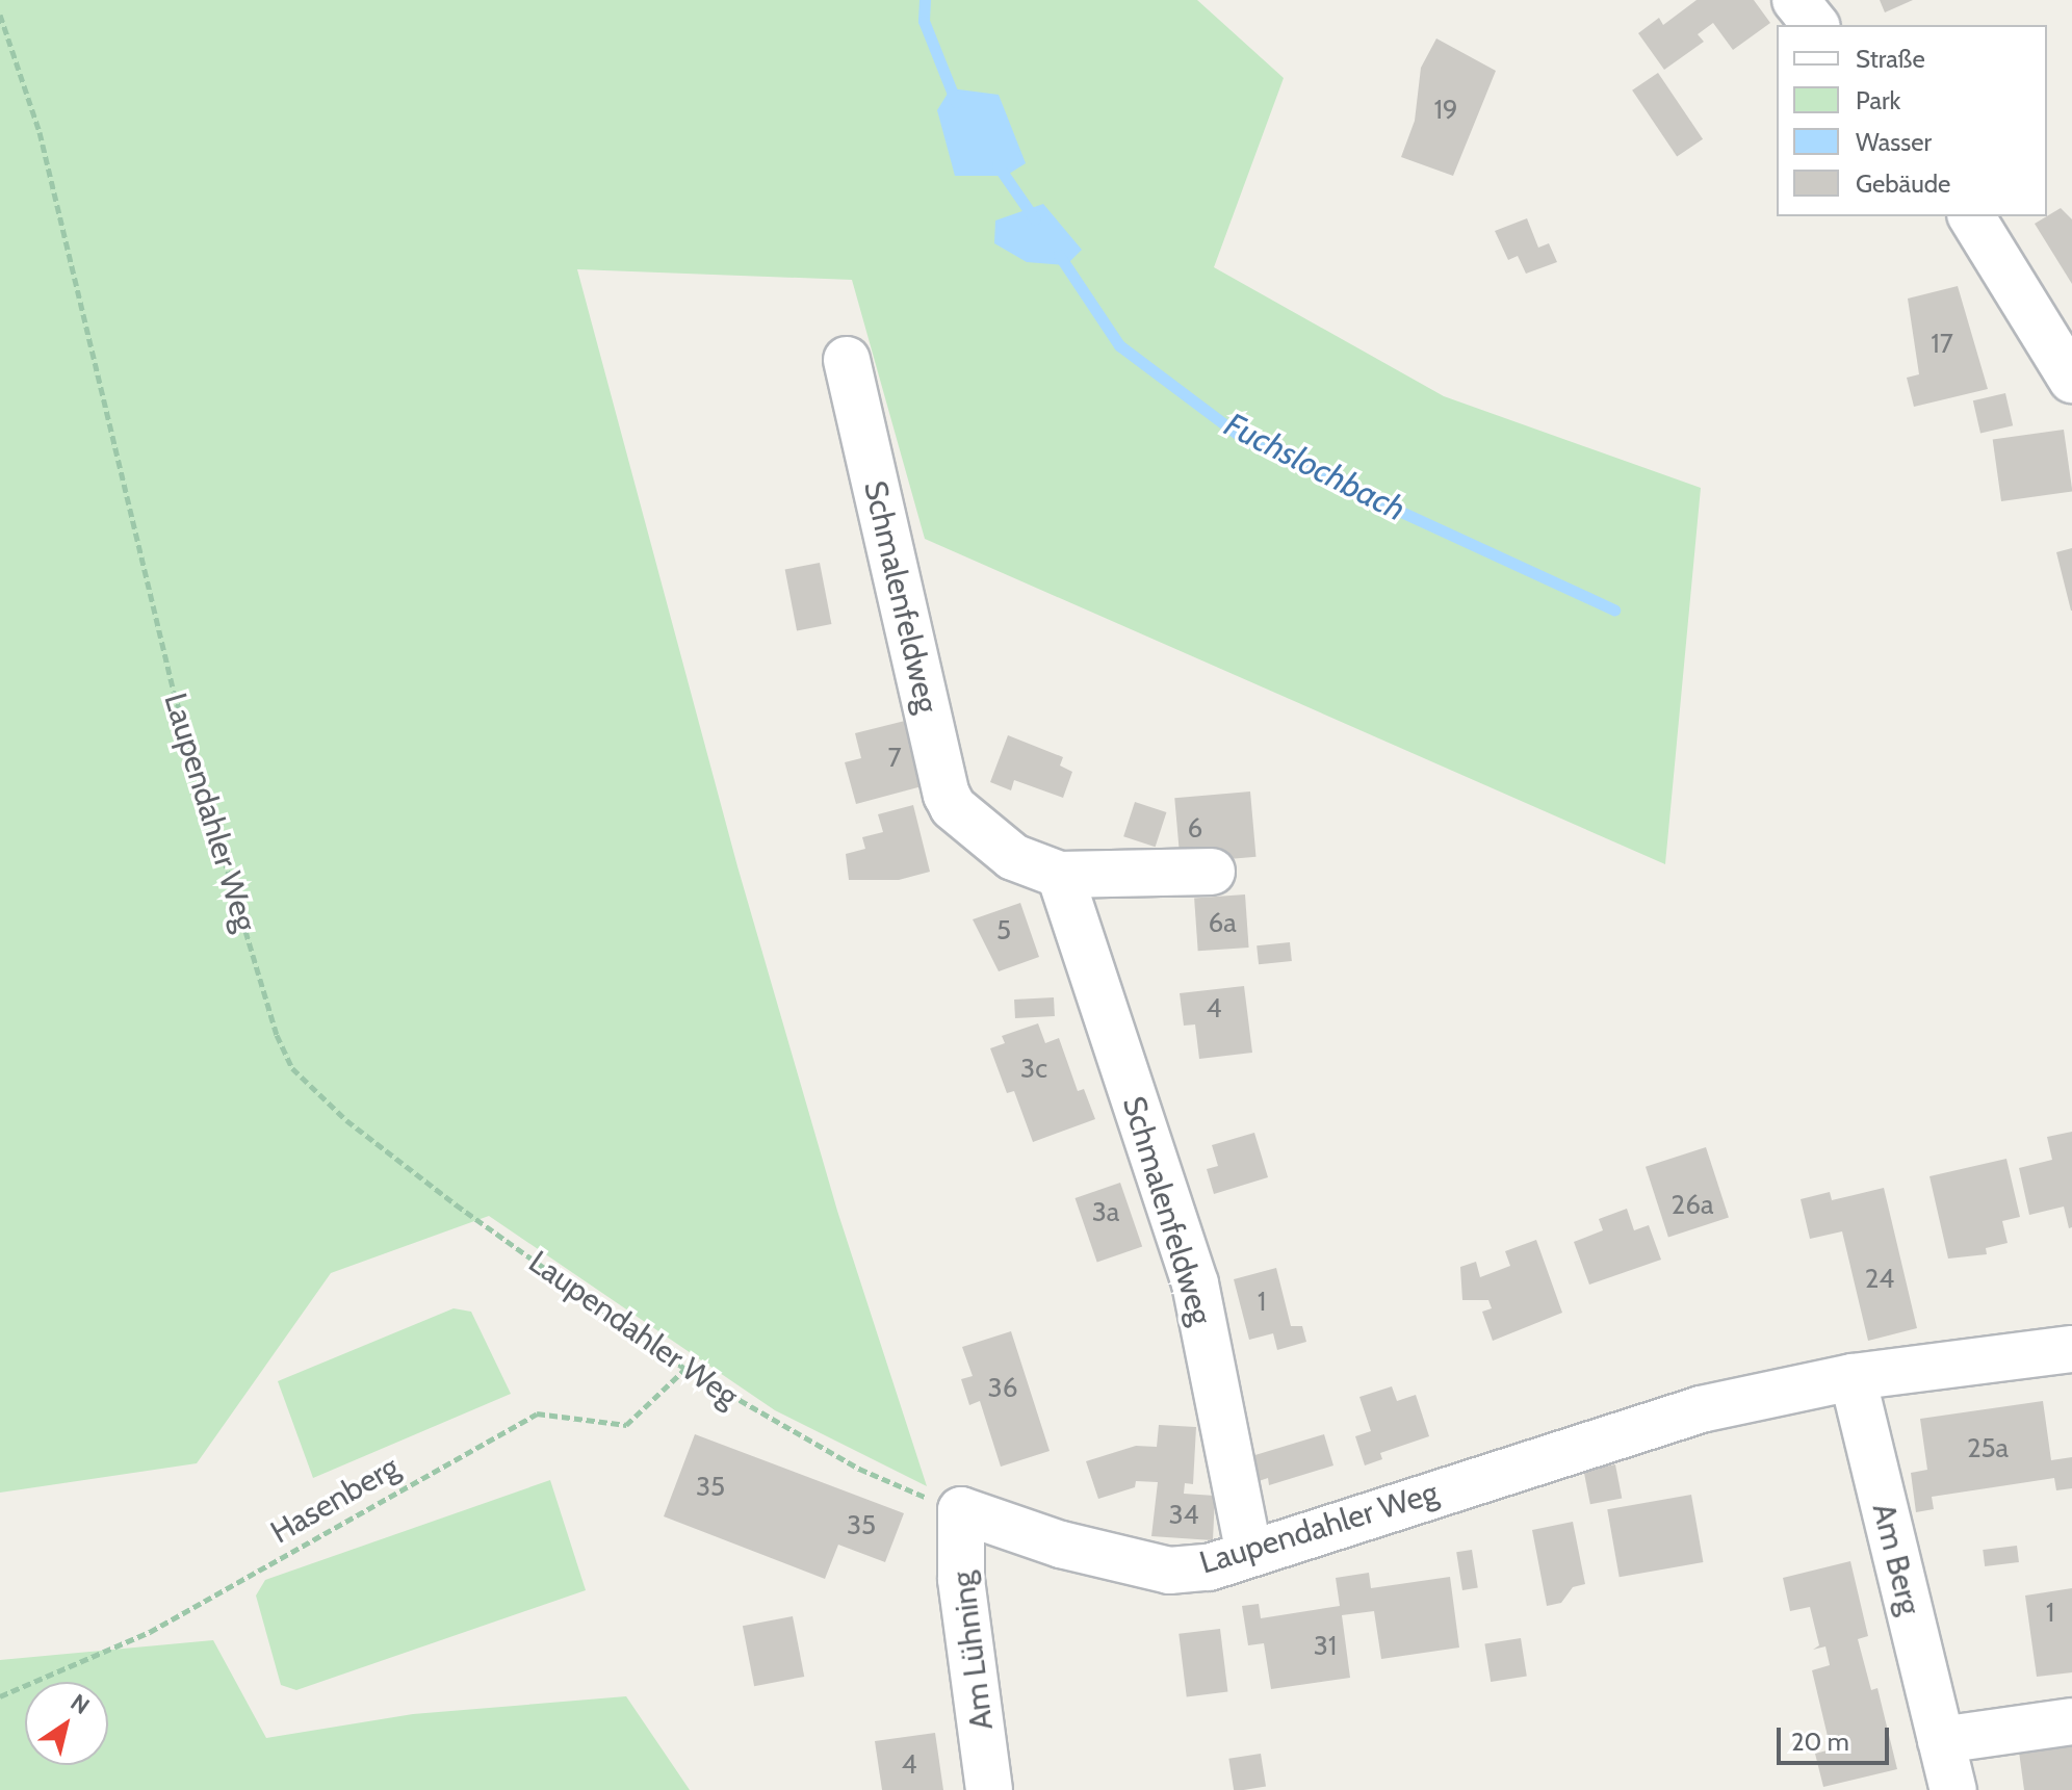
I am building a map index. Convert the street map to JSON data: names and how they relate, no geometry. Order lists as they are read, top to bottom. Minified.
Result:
{"streets":{"street":["Schmalenfeldweg","Laupendahler Weg","Am Berg","Am Lühning"],"path":["Hasenberg"]},"crossings":[["Schmalenfeldweg","Laupendahler Weg"],["Laupendahler Weg","Hasenberg"],["Laupendahler Weg","Am Berg"],["Laupendahler Weg","Am Lühning"]],"water":["Fuchslochbach"],"house_numbers":["19","17","7","6","6a","5","4","3c","26a","3a","24","1","36","25a","35","34","35","1","31","4"],"legend":["Straße","Park","Wasser","Gebäude"],"scale_bar":"20 m","north":"top right"}
